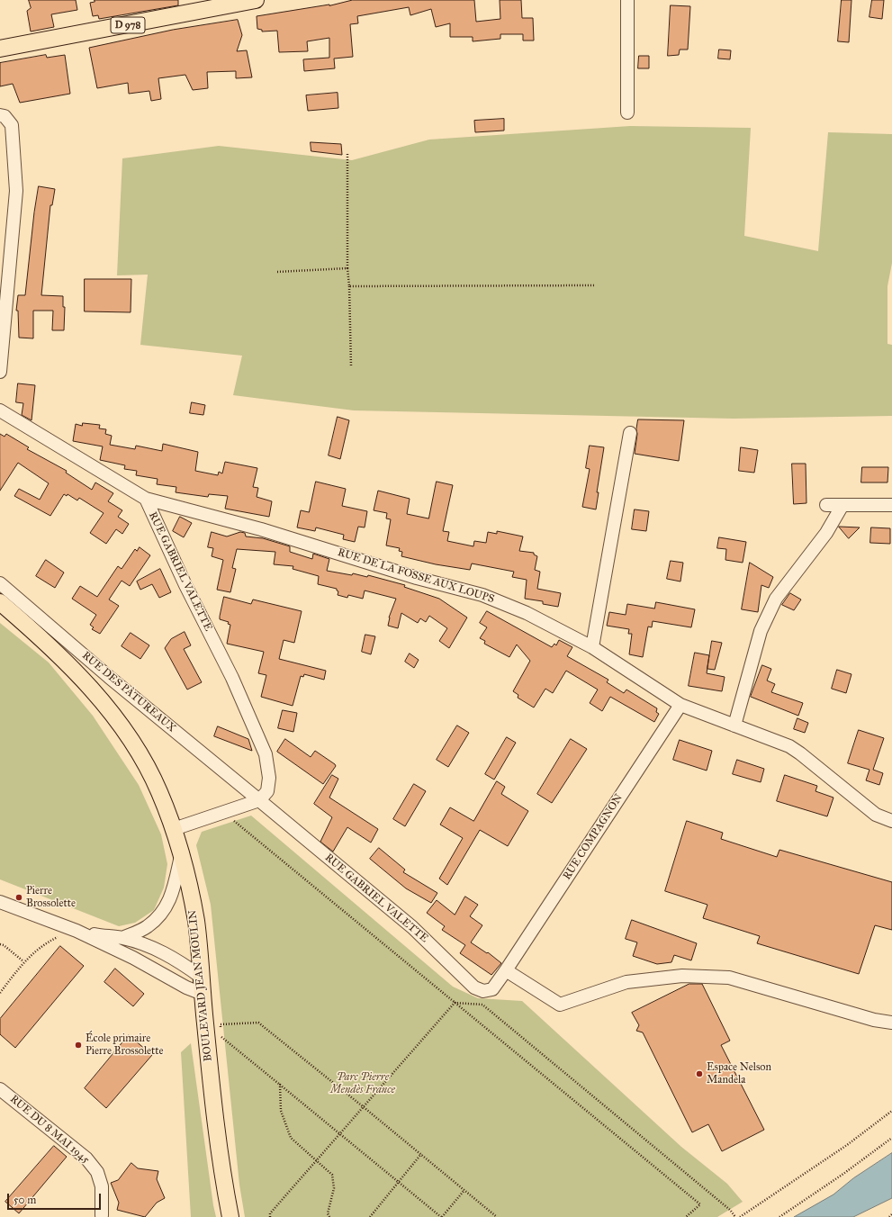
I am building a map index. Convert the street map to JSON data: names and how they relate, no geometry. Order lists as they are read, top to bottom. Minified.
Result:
{"streets":{"main road":["D 978","BOULEVARD JEAN MOULIN"],"street":["RUE GABRIEL VALETTE","RUE DE LA FOSSE AUX LOUPS","RUE DES PÂTUREAUX","RUE COMPAGNON","RUE DU 8 MAI 1945"]},"crossings":[["RUE GABRIEL VALETTE","RUE DE LA FOSSE AUX LOUPS"],["RUE GABRIEL VALETTE","RUE DES PÂTUREAUX"],["RUE GABRIEL VALETTE","RUE COMPAGNON"],["RUE DE LA FOSSE AUX LOUPS","RUE COMPAGNON"]],"parks":["Parc Pierre Mendès France"],"places":["Pierre Brossolette","École primaire Pierre Brossolette","Espace Nelson Mandela"],"scale_bar":"50 m"}
